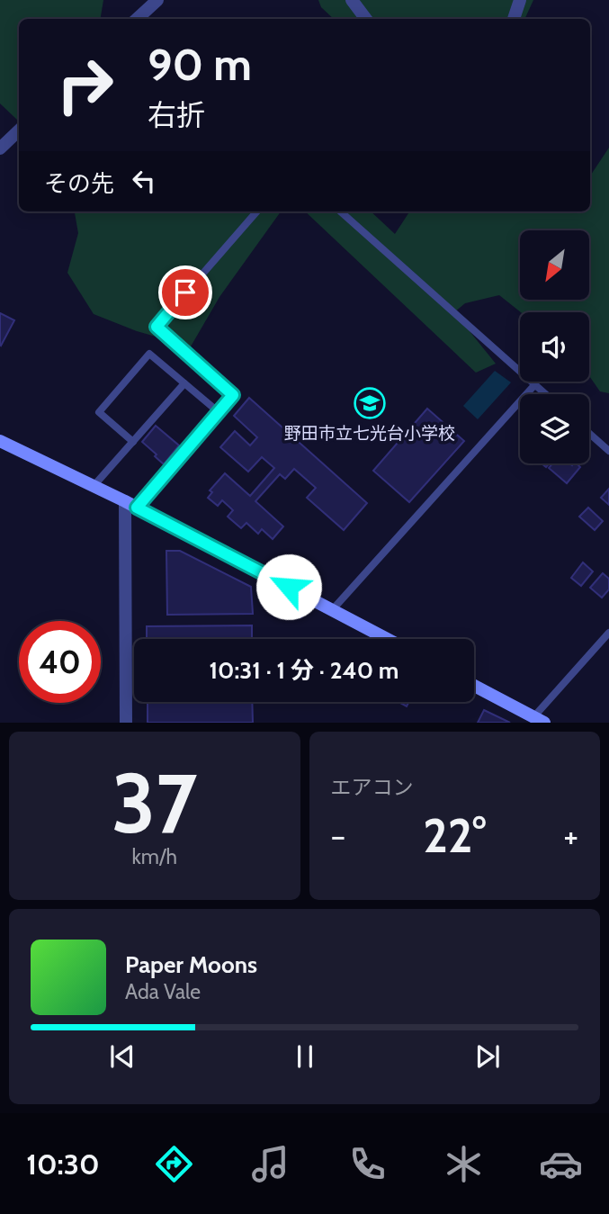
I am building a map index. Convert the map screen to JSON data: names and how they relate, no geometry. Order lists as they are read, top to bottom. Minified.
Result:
{"places":{"school or university":["野田市立七光台小学校"]},"north":"bottom left","page":{"turn":["90 m","右折"],"then":"その先","limit":"40","trip":"10:31 · 1 分 · 240 m","tile":[["37","km/h"],"エアコン"],"heat":["−","22°","+"],"song":["Paper Moons","Ada Vale"],"tabs":"10:30"}}
